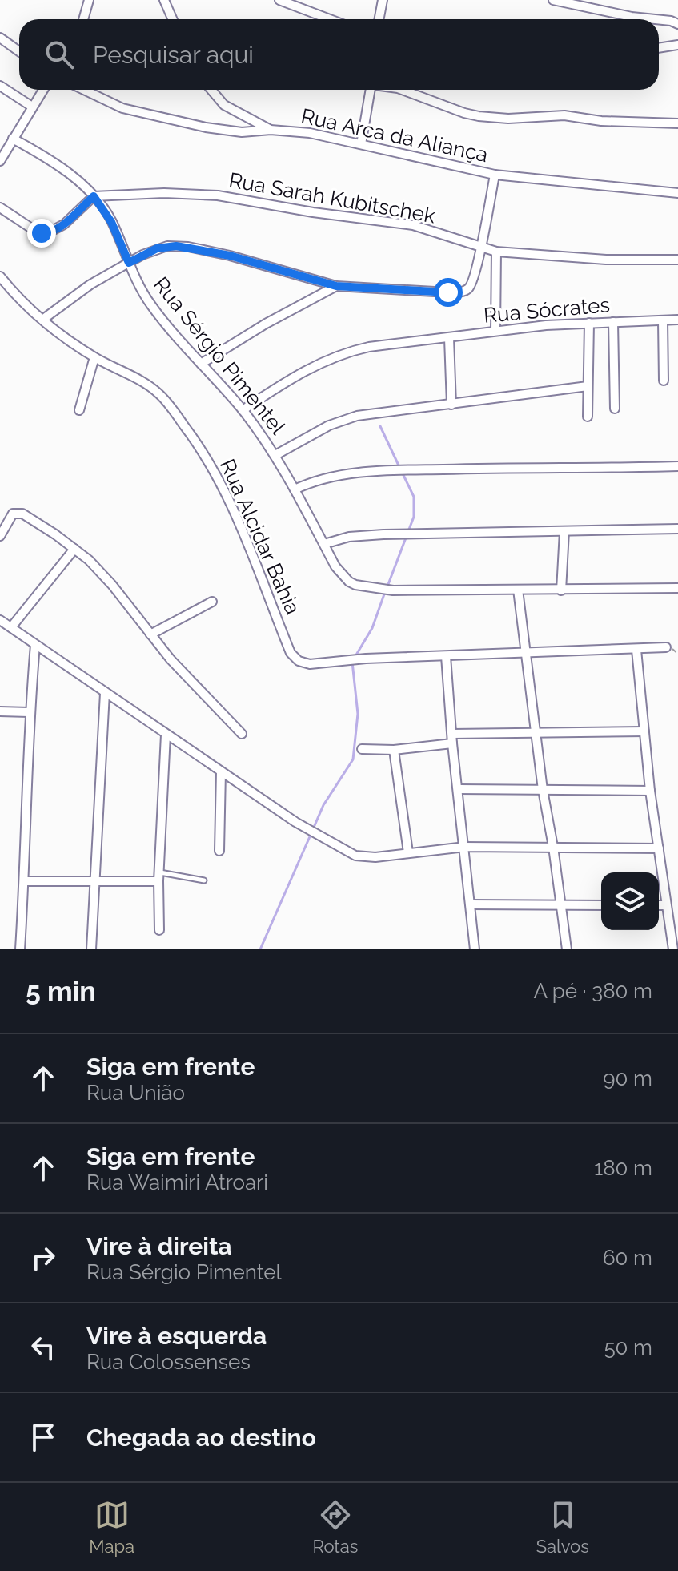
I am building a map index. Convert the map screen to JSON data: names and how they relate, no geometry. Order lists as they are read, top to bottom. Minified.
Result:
{"streets":{"street":["Rua Arca da Aliança","Rua Sarah Kubitschek","Rua Sócrates","Rua Sérgio Pimentel","Rua Alcidar Bahia"]},"crossings":[["Rua Sarah Kubitschek","Rua Sérgio Pimentel"],["Rua Sócrates","Rua Sérgio Pimentel"]],"page":{"search":"Pesquisar aqui","heading":["5 min","A pé · 380 m"],"list":[["Siga em frente","Rua União","90 m"],["Siga em frente","Rua Waimiri Atroari","180 m"],["Vire à direita","Rua Sérgio Pimentel","60 m"],["Vire à esquerda","Rua Colossenses","50 m"],"Chegada ao destino"],"nav":["Mapa","Rotas","Salvos"]}}
